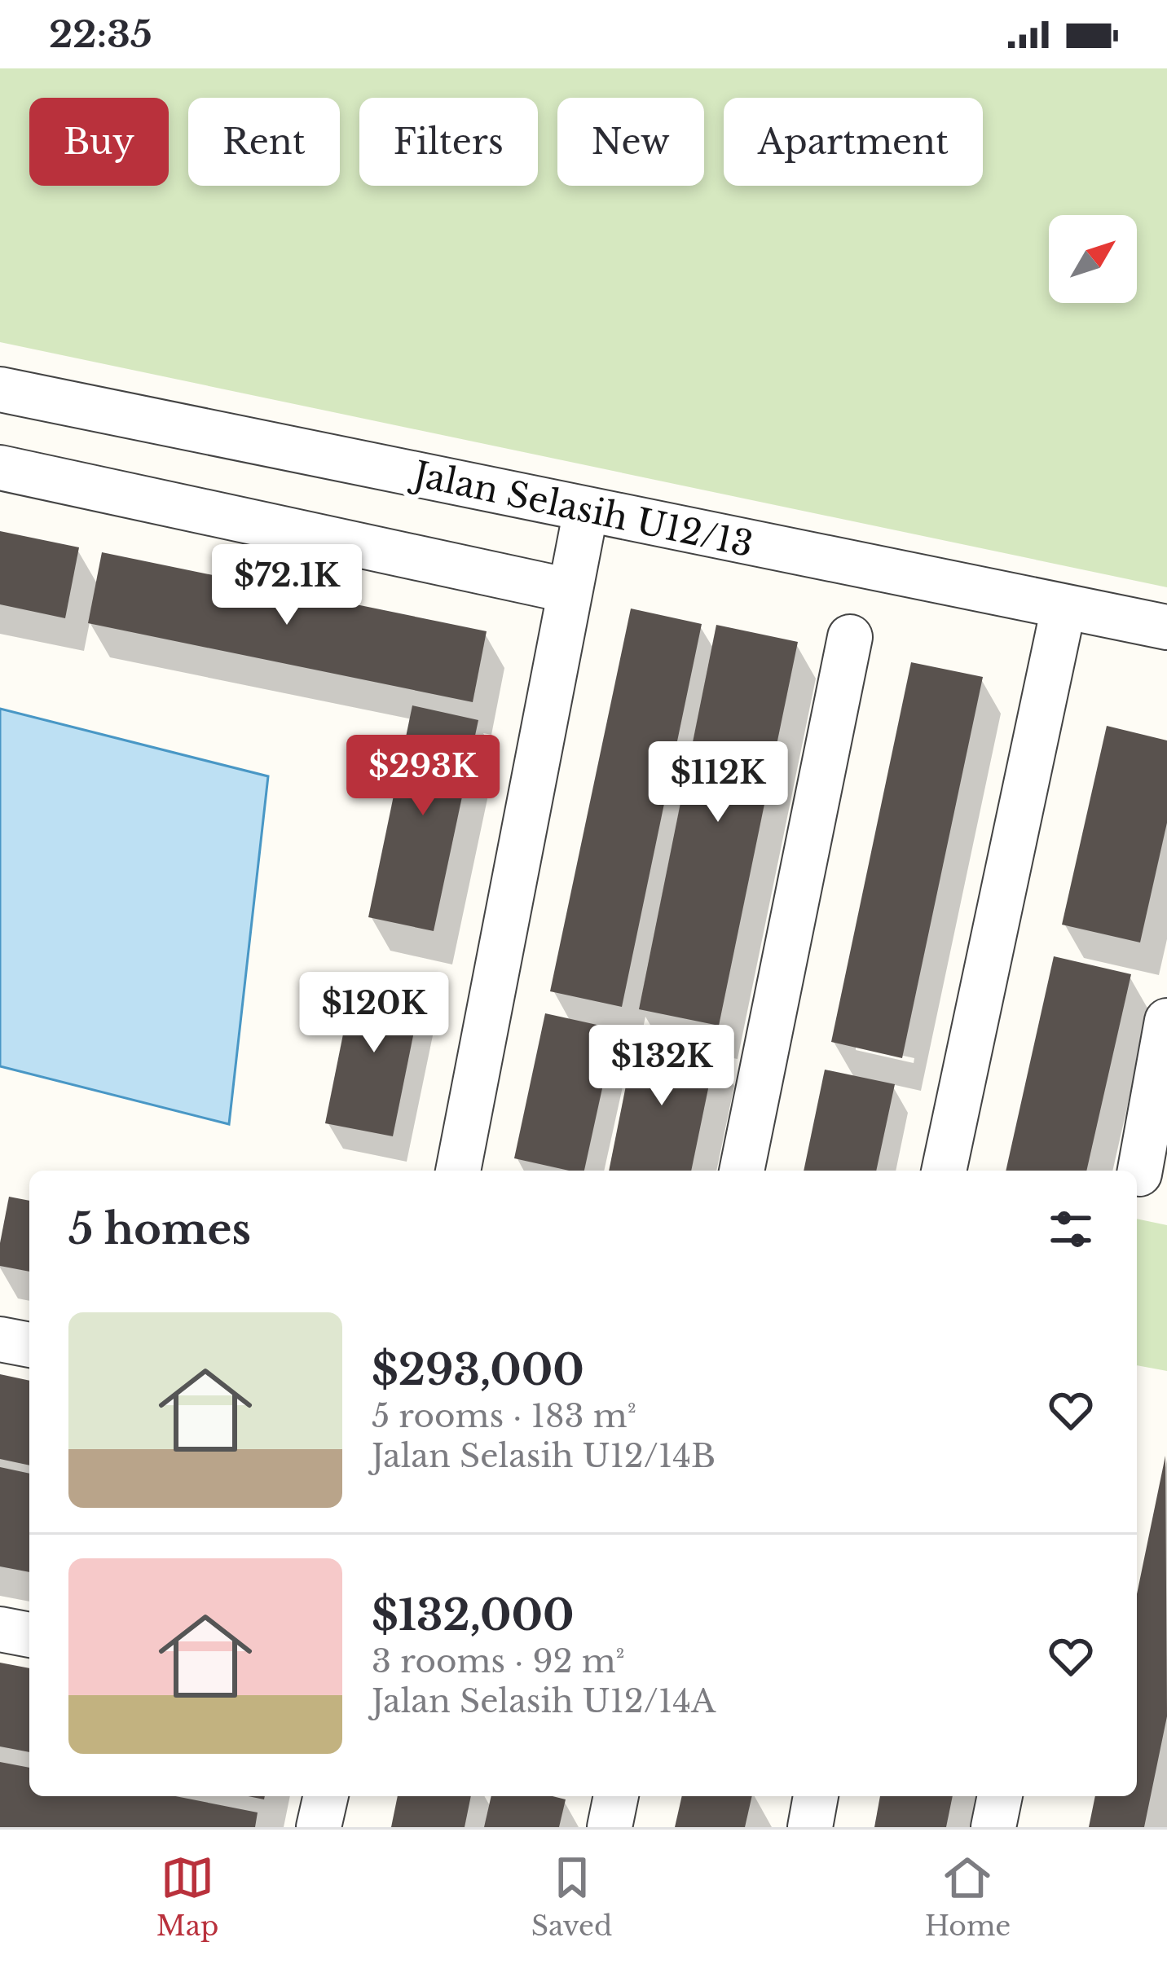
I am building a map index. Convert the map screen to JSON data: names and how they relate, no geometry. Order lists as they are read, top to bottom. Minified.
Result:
{"streets":{"street":["Jalan Selasih U12/13"]},"north":"top right","page":{"status":"22:35","chip":["Buy","Rent","Filters","New","Apartment"],"price":["$72.1K","$293K","$112K","$120K","$132K"],"heading":"5 homes","list":[{"name":"$293,000","note":"5 rooms · 183 m² · Jalan Selasih U12/14B"},{"name":"$132,000","note":"3 rooms · 92 m² · Jalan Selasih U12/14A"}],"tabs":["Map","Saved","Home"]}}
